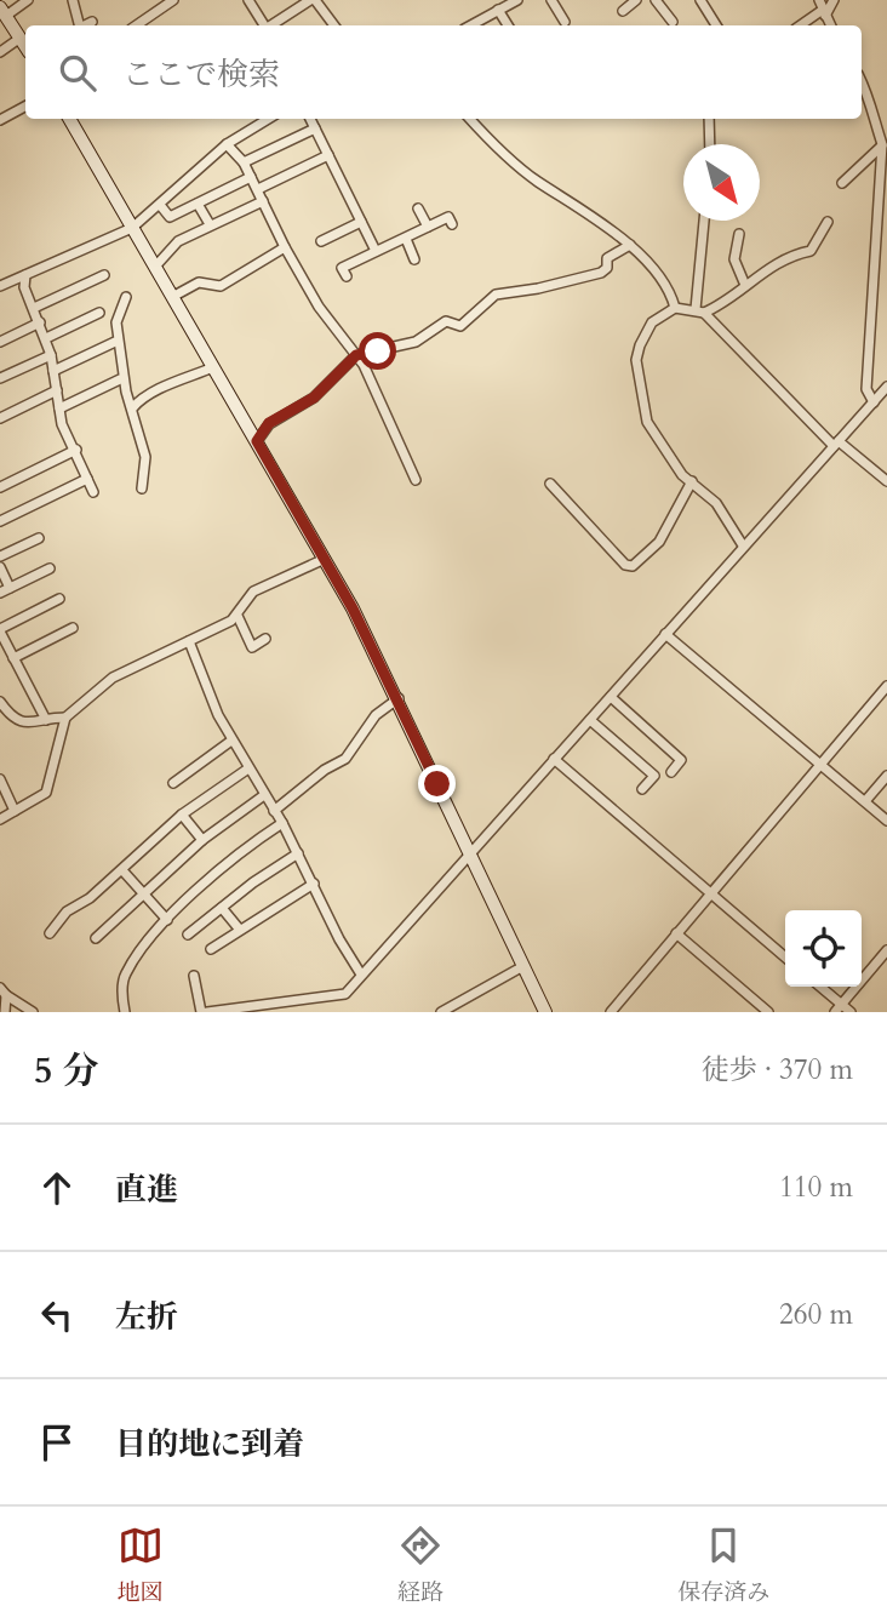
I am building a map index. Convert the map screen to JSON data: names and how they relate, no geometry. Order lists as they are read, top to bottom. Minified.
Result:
{"north":"bottom right","page":{"search":"ここで検索","heading":["5 分","徒歩 · 370 m"],"list":[["直進","110 m"],["左折","260 m"],"目的地に到着"],"nav":["地図","経路","保存済み"]}}
